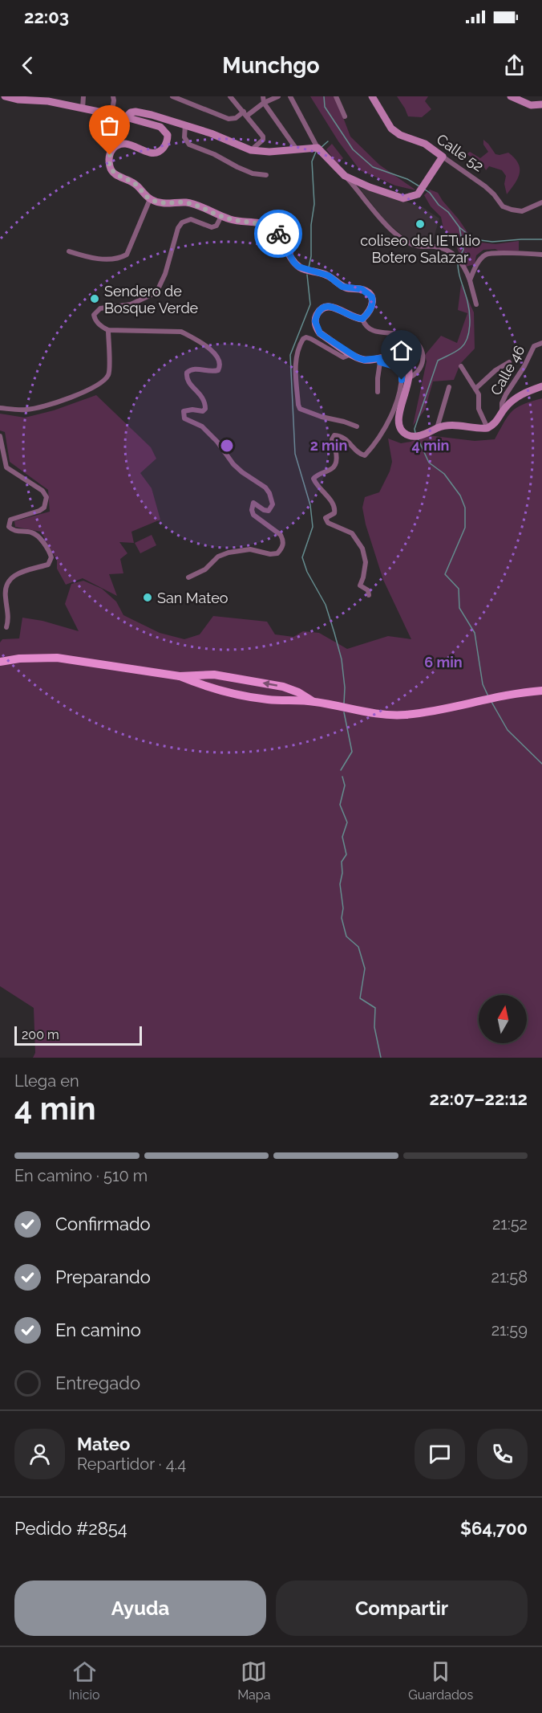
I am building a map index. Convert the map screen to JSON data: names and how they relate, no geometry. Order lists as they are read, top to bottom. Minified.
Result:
{"streets":{"main road":["Calle 52"],"street":["Calle 46"]},"places":["coliseo del IETulio Botero Salazar","Sendero de Bosque Verde","San Mateo"],"scale_bar":"200 m","north":"top","page":{"status":"22:03","header":"Munchgo","scale":"200 m","heading":["4 min","Llega en","22:07–22:12"],"panel":["Mateo","Repartidor · 4.4","Pedido #2854","$64,700"],"bar":"En camino · 510 m","list":[["Confirmado","21:52"],["Preparando","21:58"],["En camino","21:59"],"Entregado"],"buttons":["Ayuda","Compartir"],"tabs":["Inicio","Mapa","Guardados"]},"rings":["2 min","4 min","6 min"]}
